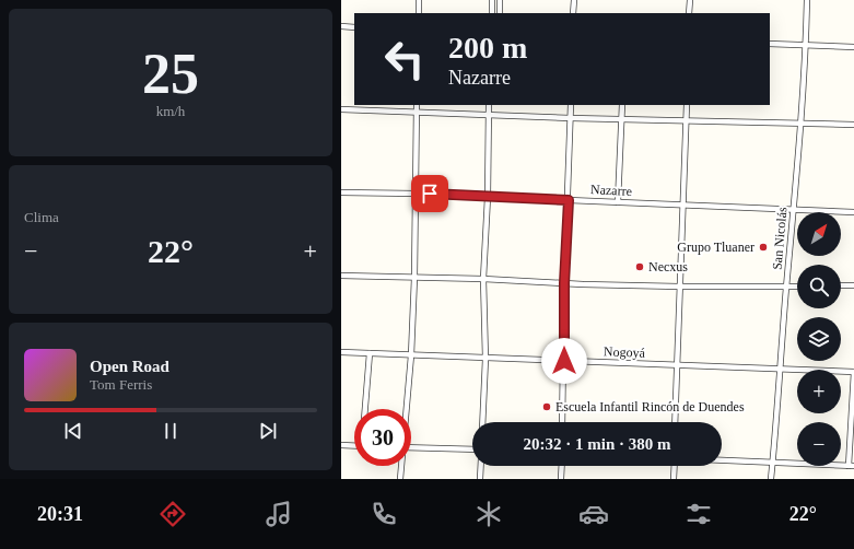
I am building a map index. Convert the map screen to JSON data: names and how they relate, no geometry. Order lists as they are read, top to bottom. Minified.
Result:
{"streets":{"street":["Nazarre","San Nicolás","Nogoyá"]},"crossings":[["Nazarre","San Nicolás"],["San Nicolás","Nogoyá"]],"places":["Grupo Tluaner","Necxus","Escuela Infantil Rincón de Duendes"],"north":"top right","page":{"tile":[["25","km/h"],"Clima"],"turn":["200 m","Nazarre"],"map_buttons":["+","−"],"heat":["−","22°","+"],"song":["Open Road","Tom Ferris"],"limit":"30","trip":"20:32 · 1 min · 380 m","tabs":["20:31","22°"]}}
